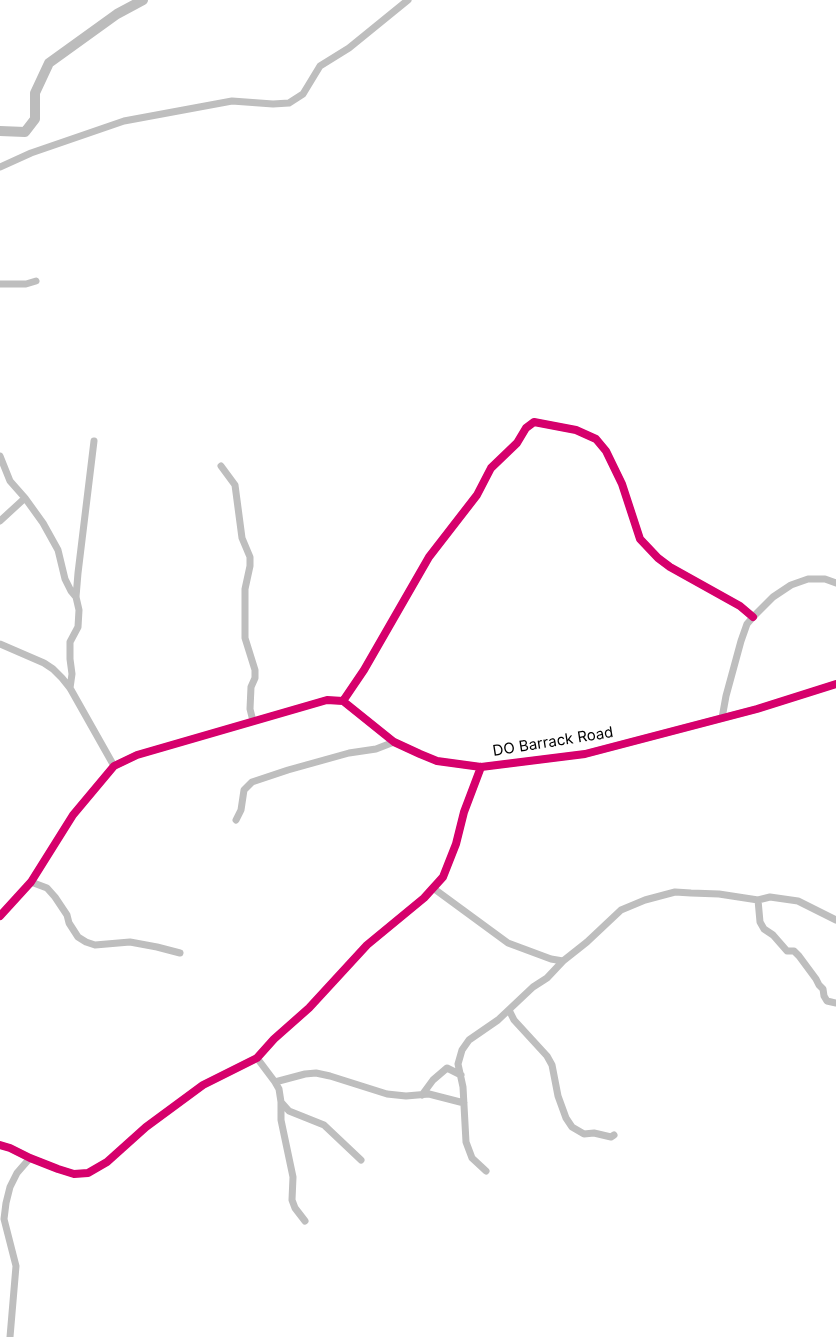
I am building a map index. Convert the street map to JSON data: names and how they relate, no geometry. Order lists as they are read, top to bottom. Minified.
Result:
{"streets":{"street":["DO Barrack Road"]}}
